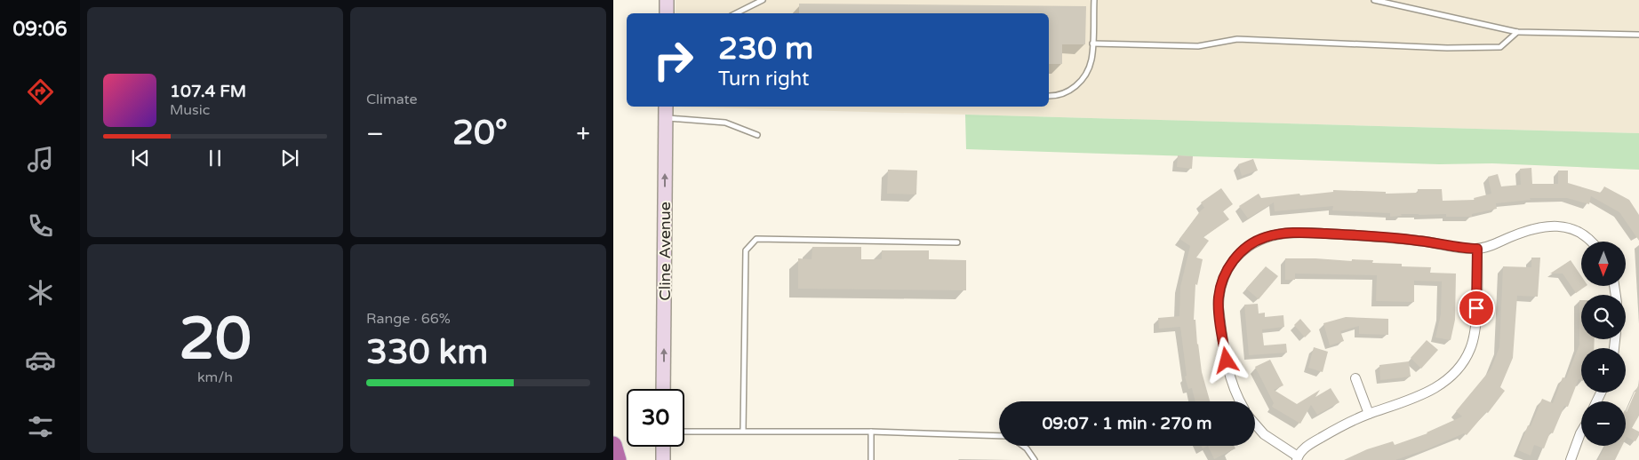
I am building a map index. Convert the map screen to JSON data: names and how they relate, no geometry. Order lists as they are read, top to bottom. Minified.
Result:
{"streets":{"main road":["Cline Avenue"]},"one_way":["Cline Avenue"],"north":"bottom","page":{"tabs":"09:06","tile":["Climate",["20","km/h"],["Range · 66%","330 km"]],"turn":["230 m","Turn right"],"song":["107.4 FM","Music"],"heat":["−","20°","+"],"map_buttons":["+","−"],"limit":"30","trip":"09:07 · 1 min · 270 m"}}
